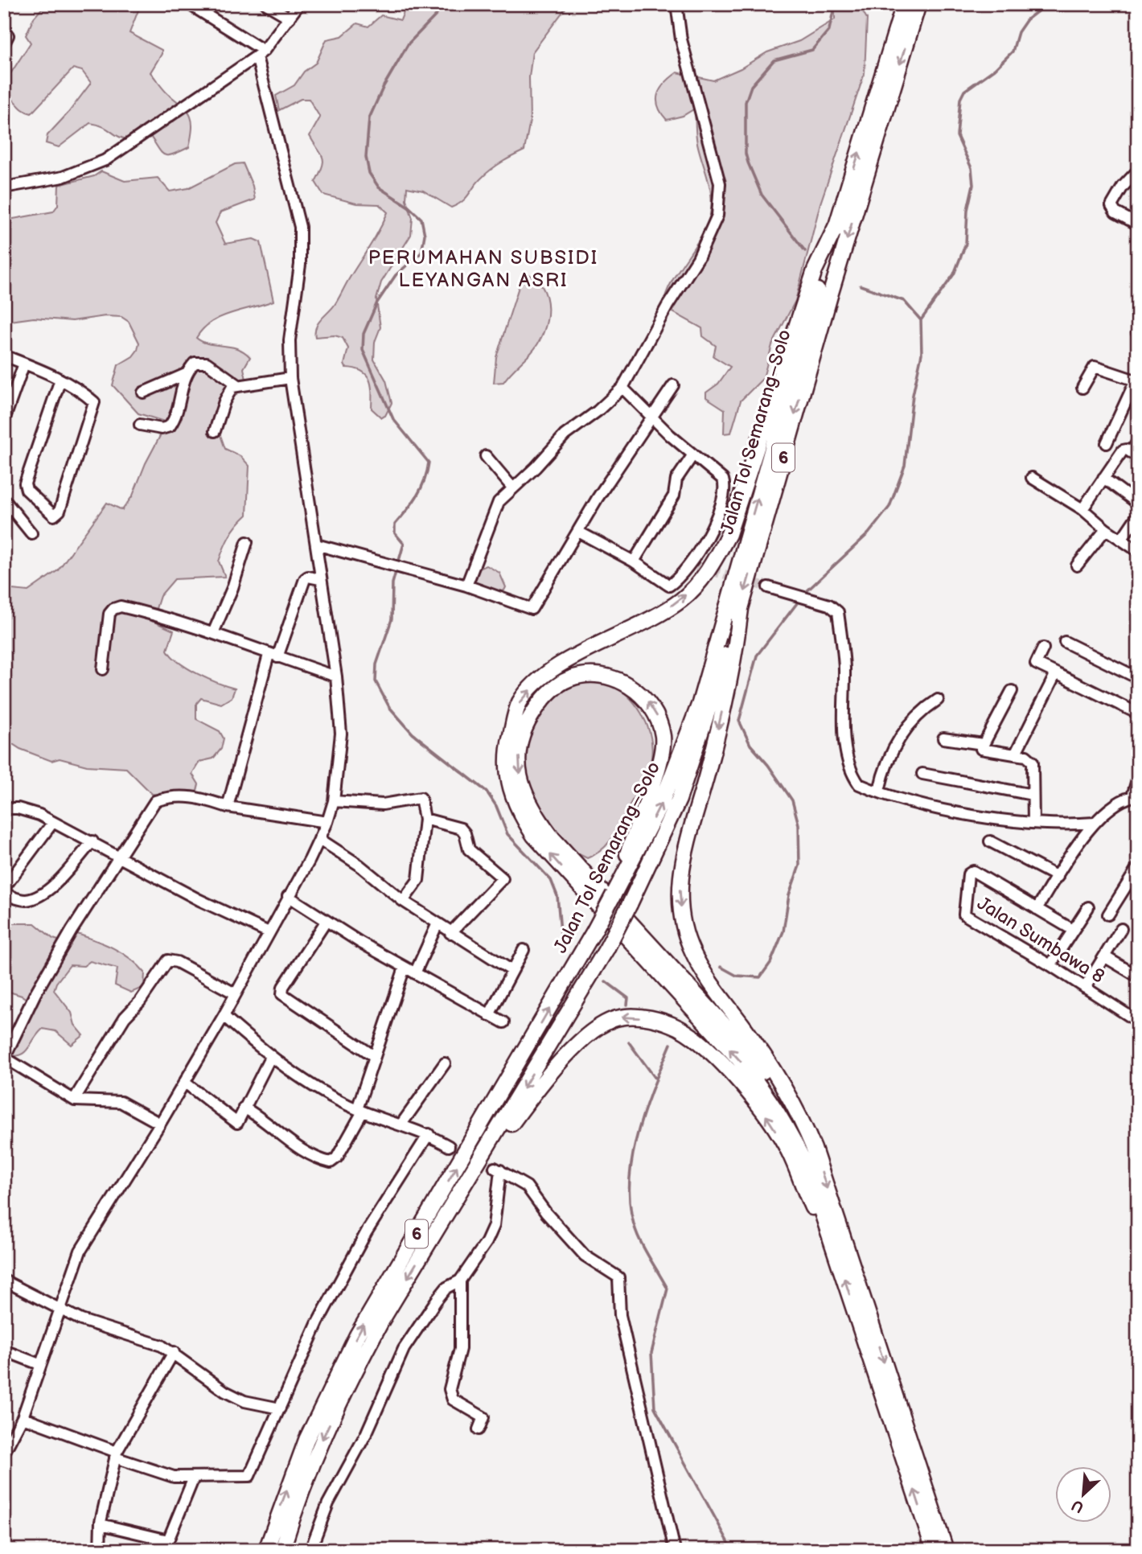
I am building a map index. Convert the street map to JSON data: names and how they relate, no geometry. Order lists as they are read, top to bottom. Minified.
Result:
{"streets":{"highway":["Jalan Tol Semarang–Solo","6"],"street":["Jalan Sumbawa 8"]},"districts":["PERUMAHAN SUBSIDI LEYANGAN ASRI"],"north":"bottom left"}
